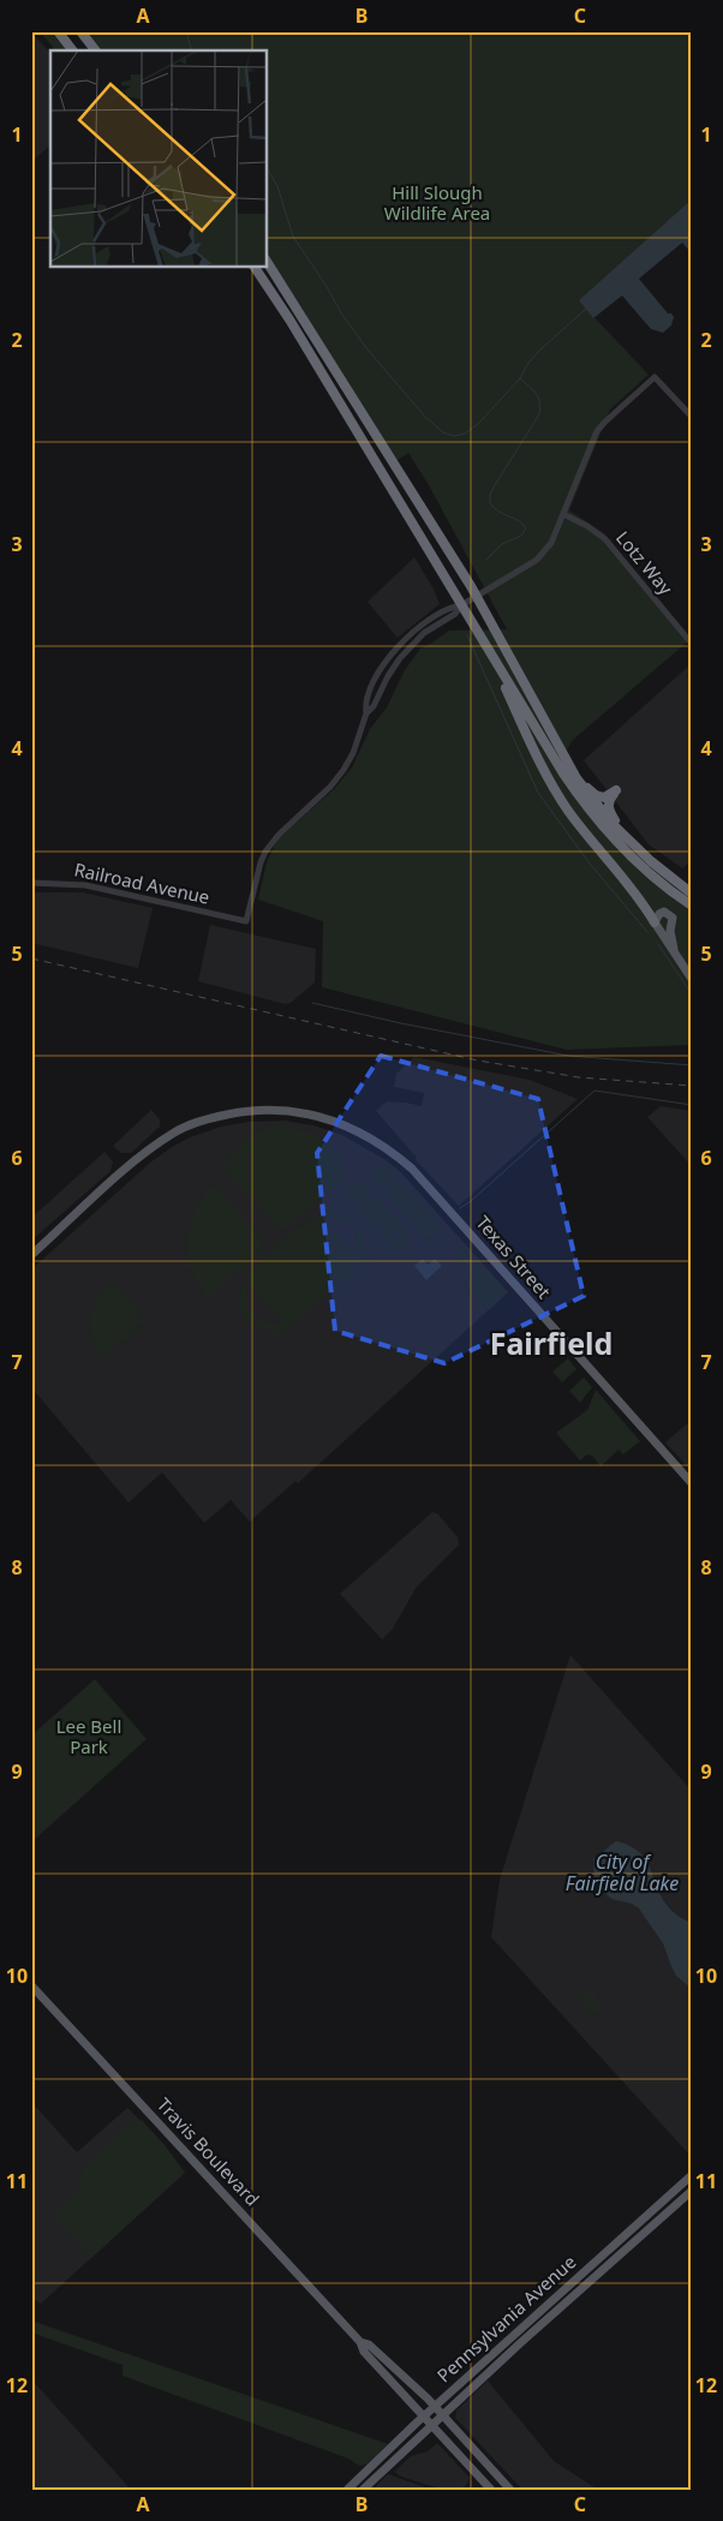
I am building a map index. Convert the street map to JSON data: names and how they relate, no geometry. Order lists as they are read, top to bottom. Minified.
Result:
{"streets":{"main road":["Texas Street","Travis Boulevard","Pennsylvania Avenue"],"street":["Lotz Way","Railroad Avenue"]},"crossings":[["Travis Boulevard","Pennsylvania Avenue"]],"districts":["Fairfield"],"water":["City of Fairfield Lake"],"parks":["Hill Slough Wildlife Area","Lee Bell Park"],"grid":{"columns":["A","B","C"],"rows":["1","2","3","4","5","6","7","8","9","10","11","12"]}}
